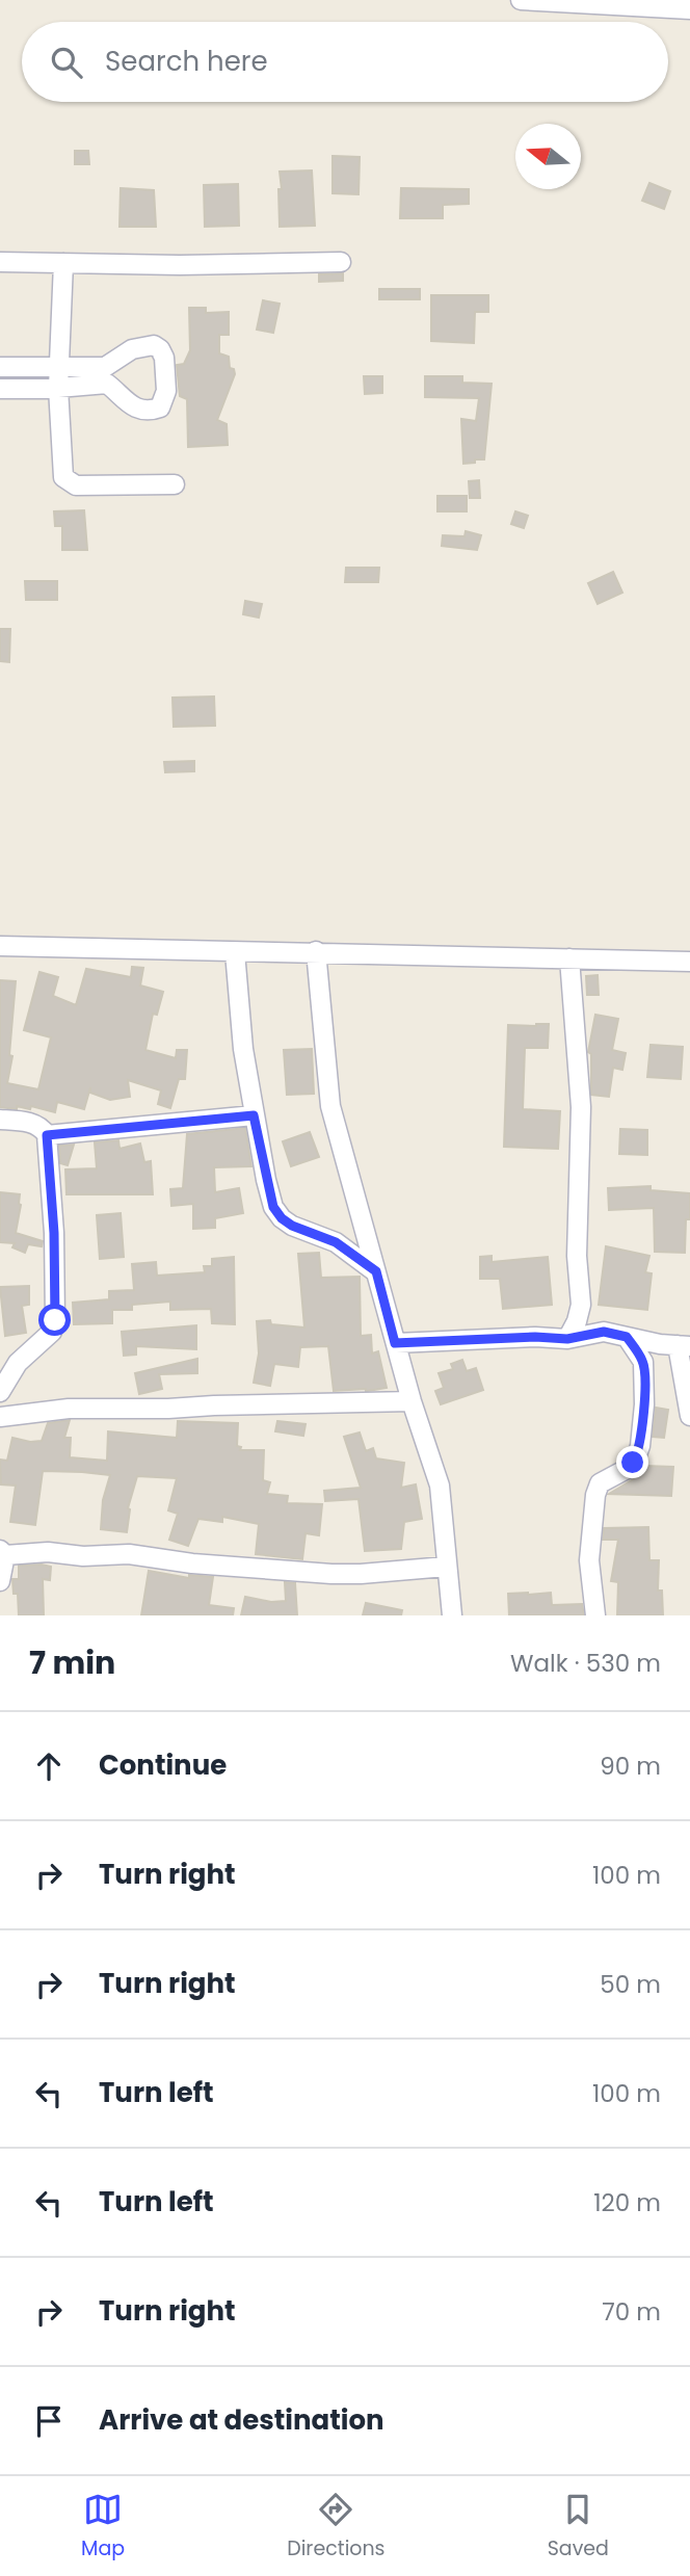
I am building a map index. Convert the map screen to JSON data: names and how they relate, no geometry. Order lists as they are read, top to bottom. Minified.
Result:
{"north":"left","page":{"search":"Search here","heading":["7 min","Walk · 530 m"],"list":[["Continue","90 m"],["Turn right","100 m"],["Turn right","50 m"],["Turn left","100 m"],["Turn left","120 m"],["Turn right","70 m"],"Arrive at destination"],"nav":["Map","Directions","Saved"]}}
